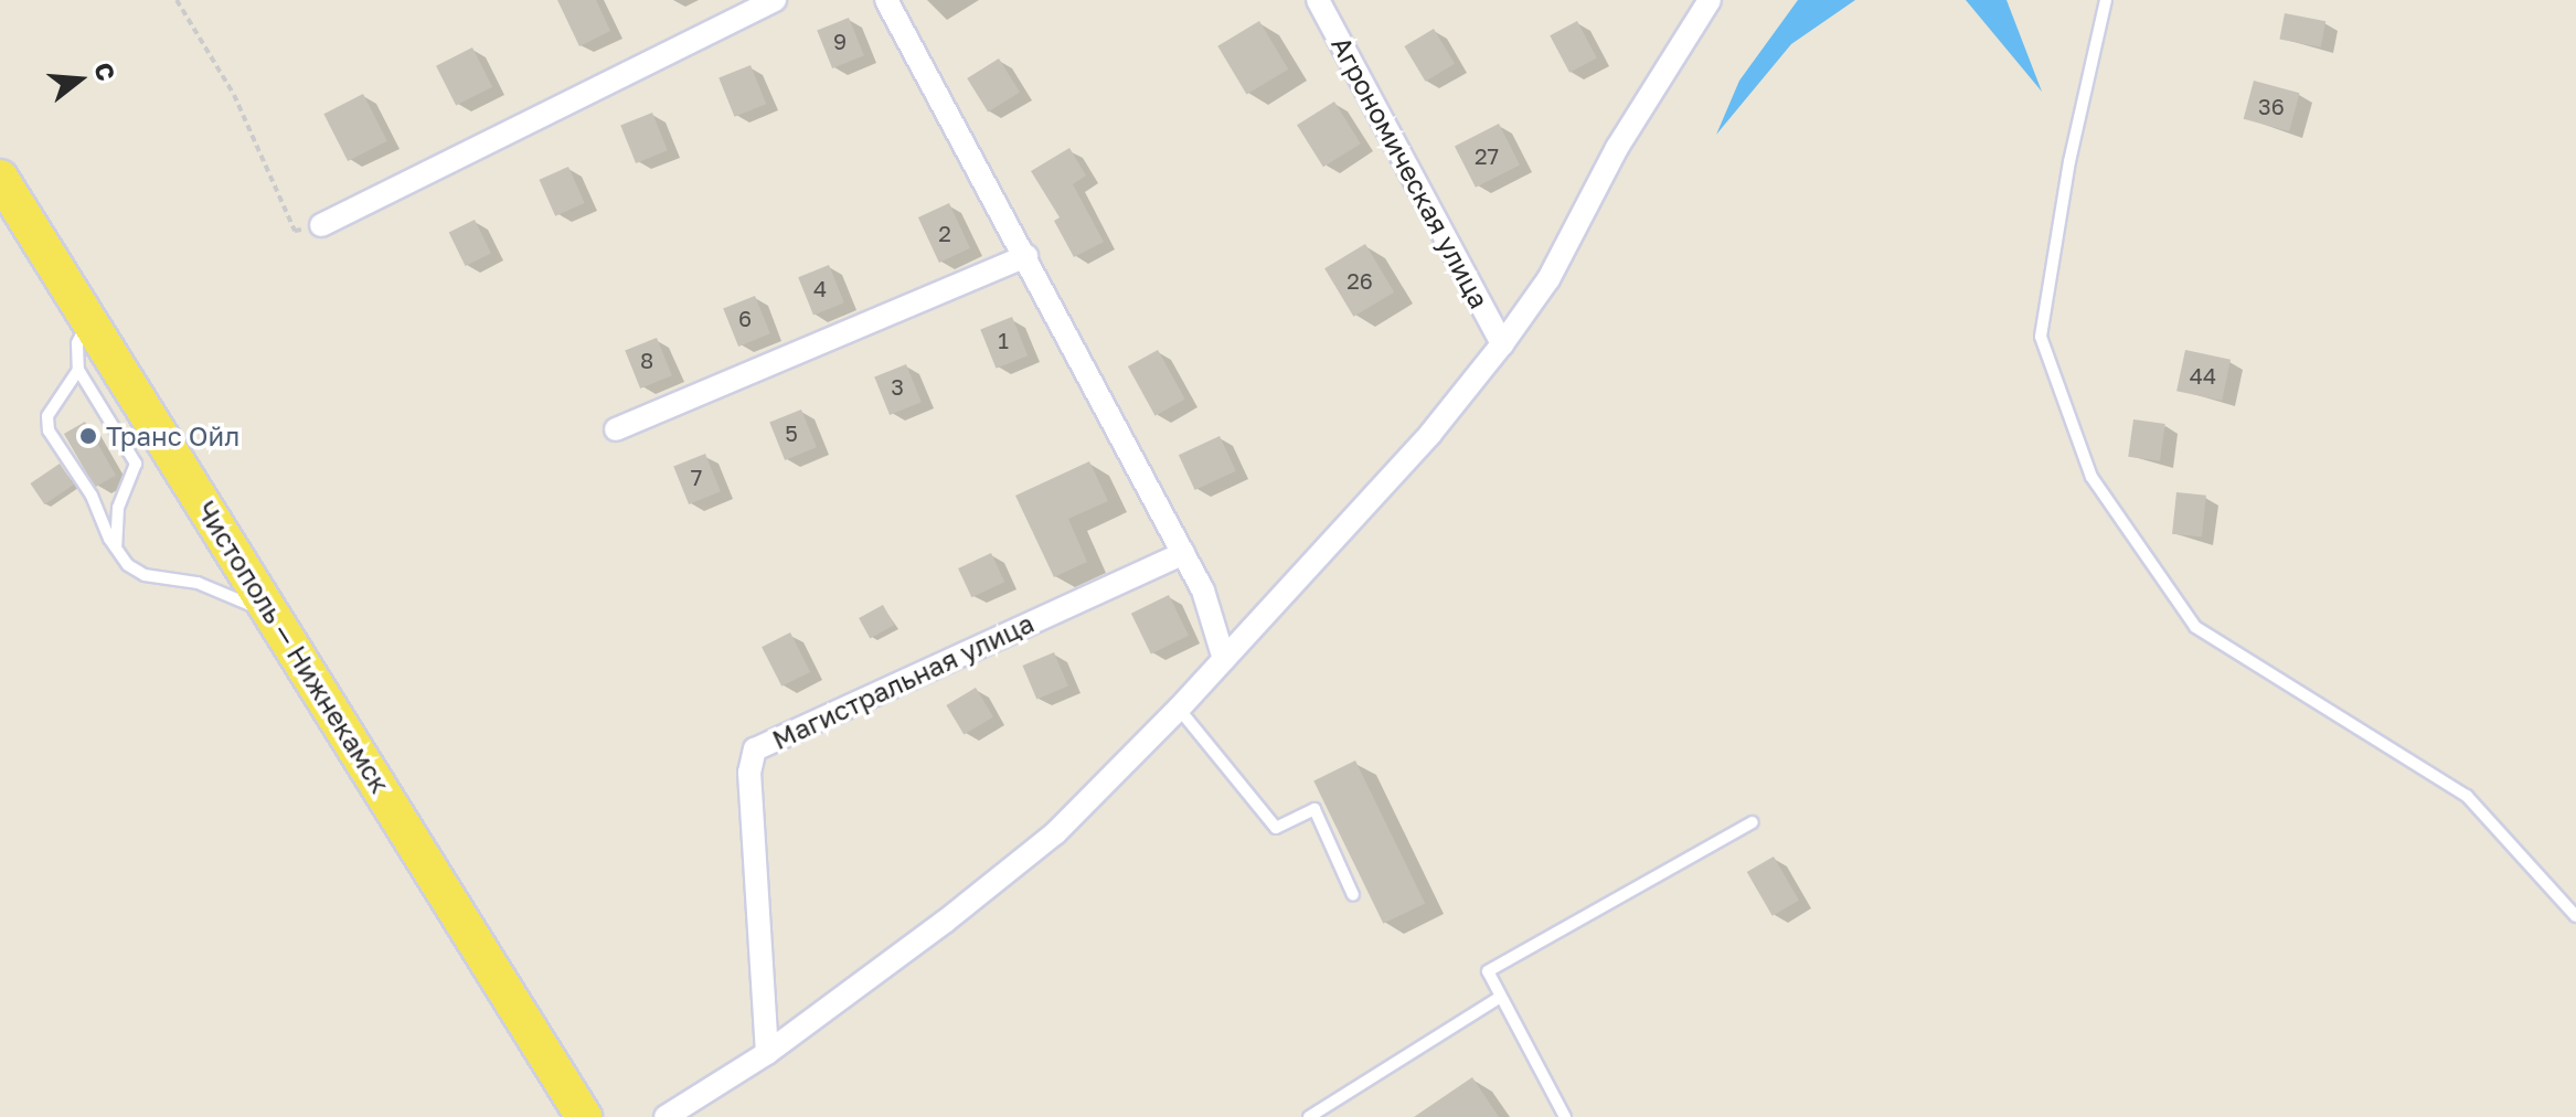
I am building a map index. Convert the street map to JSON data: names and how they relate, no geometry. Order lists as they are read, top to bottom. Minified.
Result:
{"streets":{"main road":["Чистополь — Нижнекамск"],"street":["Агрономическая улица","Магистральная улица"]},"places":["Транс Ойл"],"house_numbers":["9","36","27","2","26","4","6","1","8","44","3","5","7"],"north":"right"}
